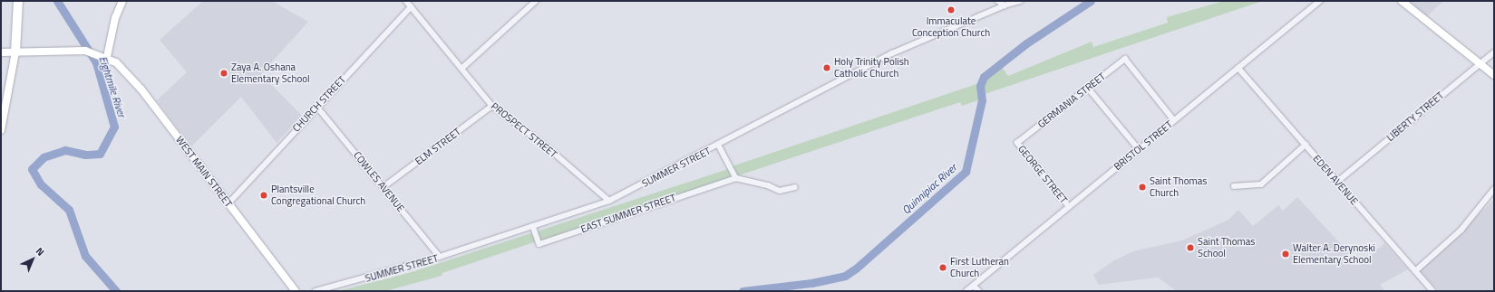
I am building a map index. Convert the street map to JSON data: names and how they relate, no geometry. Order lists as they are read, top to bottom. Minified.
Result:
{"streets":{"main road":["WEST MAIN STREET"],"street":["GERMANIA STREET","CHURCH STREET","LIBERTY STREET","PROSPECT STREET","BRISTOL STREET","ELM STREET","SUMMER STREET","GEORGE STREET","EDEN AVENUE","COWLES AVENUE","EAST SUMMER STREET"]},"crossings":[["GERMANIA STREET","BRISTOL STREET"],["GERMANIA STREET","GEORGE STREET"],["CHURCH STREET","PROSPECT STREET"],["CHURCH STREET","WEST MAIN STREET"],["CHURCH STREET","COWLES AVENUE"],["LIBERTY STREET","EDEN AVENUE"],["PROSPECT STREET","ELM STREET"],["PROSPECT STREET","SUMMER STREET"],["BRISTOL STREET","GEORGE STREET"],["BRISTOL STREET","EDEN AVENUE"],["ELM STREET","COWLES AVENUE"],["SUMMER STREET","COWLES AVENUE"],["SUMMER STREET","EAST SUMMER STREET"]],"water":["Eightmile River","Quinnipiac River"],"places":["Immaculate Conception Church","Holy Trinity Polish Catholic Church","Zaya A. Oshana Elementary School","Saint Thomas Church","Plantsville Congregational Church","Saint Thomas School","Walter A. Derynoski Elementary School","First Lutheran Church"],"north":"top right"}
